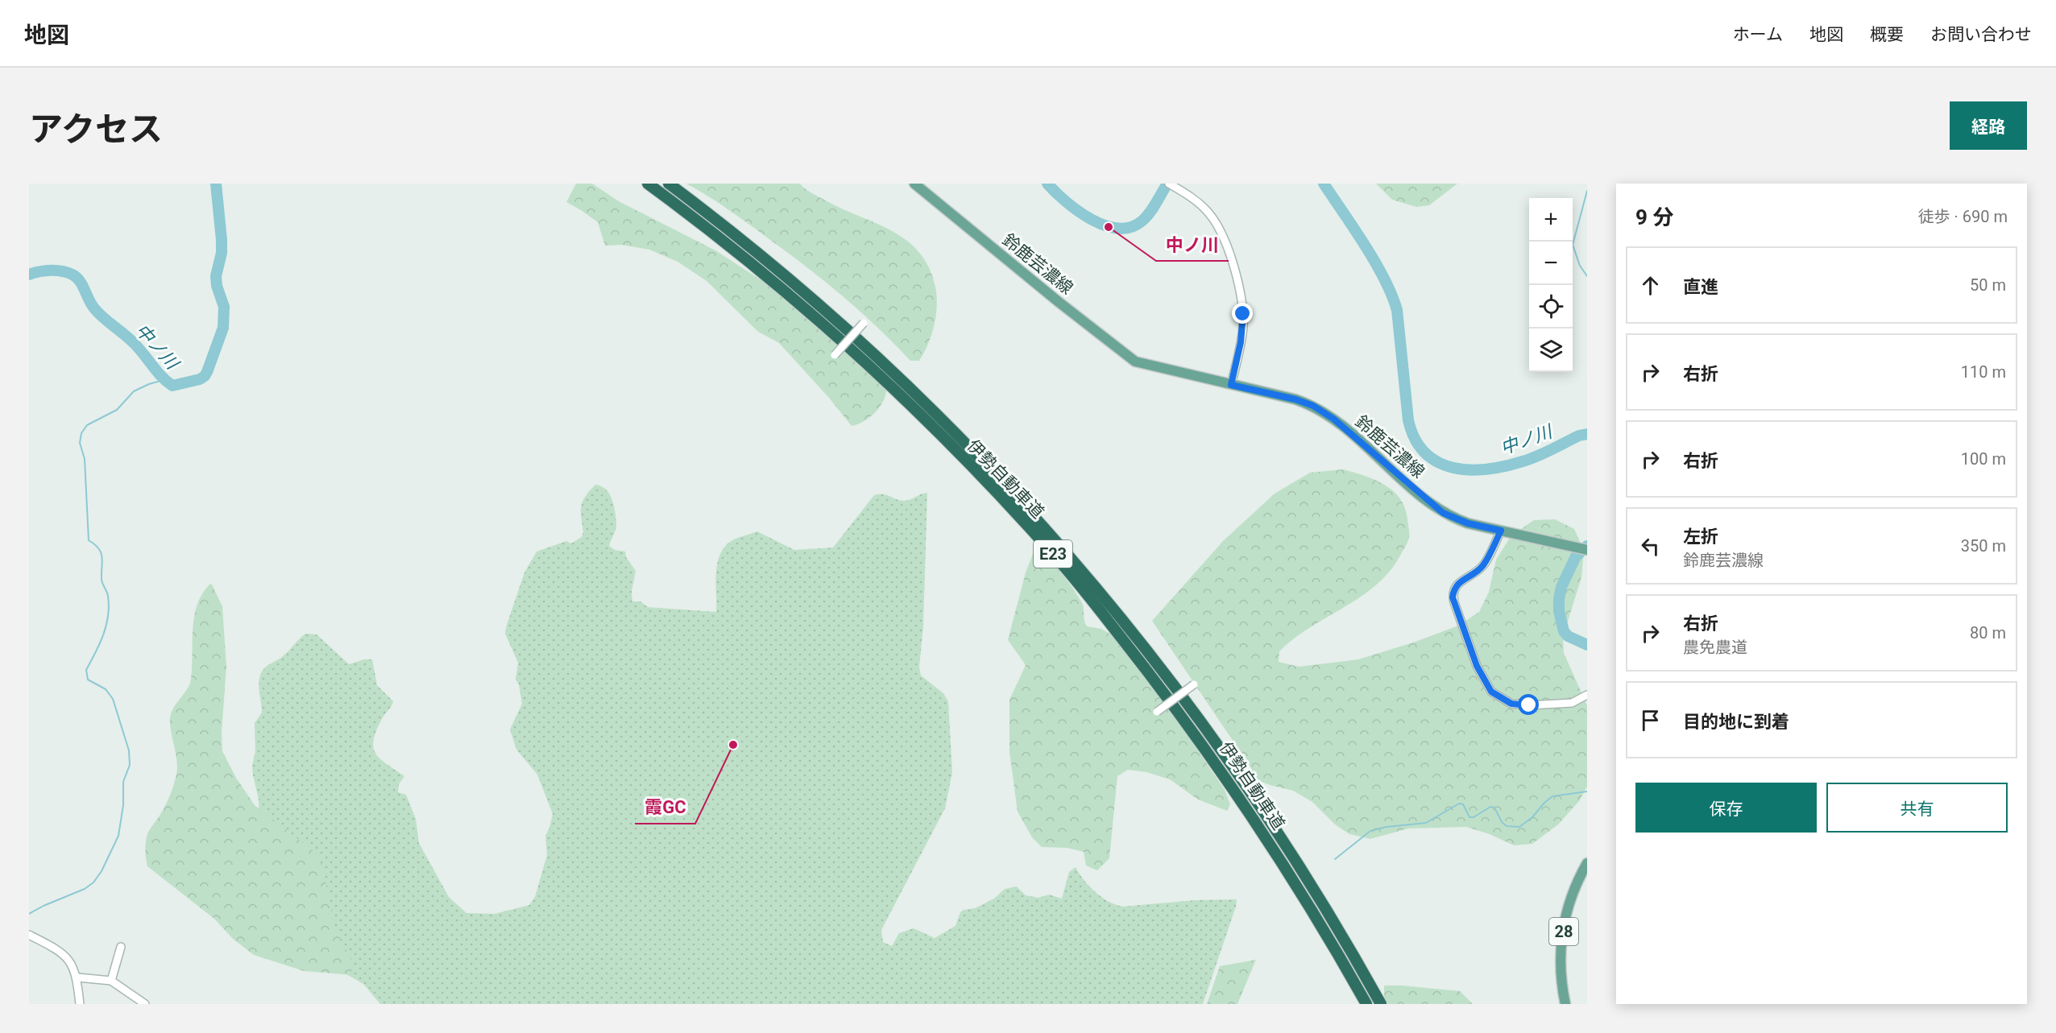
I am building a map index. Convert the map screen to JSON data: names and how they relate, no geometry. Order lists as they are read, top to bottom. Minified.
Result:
{"streets":{"highway":["伊勢自動車道","E23"],"main road":["鈴鹿芸濃線","28"]},"water":["中ノ川"],"places":["中ノ川","霞GC"],"page":{"header":"地図","nav":["ホーム","地図","概要","お問い合わせ"],"title":"アクセス","buttons":["経路",["保存","共有"]],"heading":["9 分","徒歩 · 690 m"],"map_buttons":["+","−"],"list":[["直進","50 m"],["右折","110 m"],["右折","100 m"],["左折","鈴鹿芸濃線","350 m"],["右折","農免農道","80 m"],"目的地に到着"]}}
